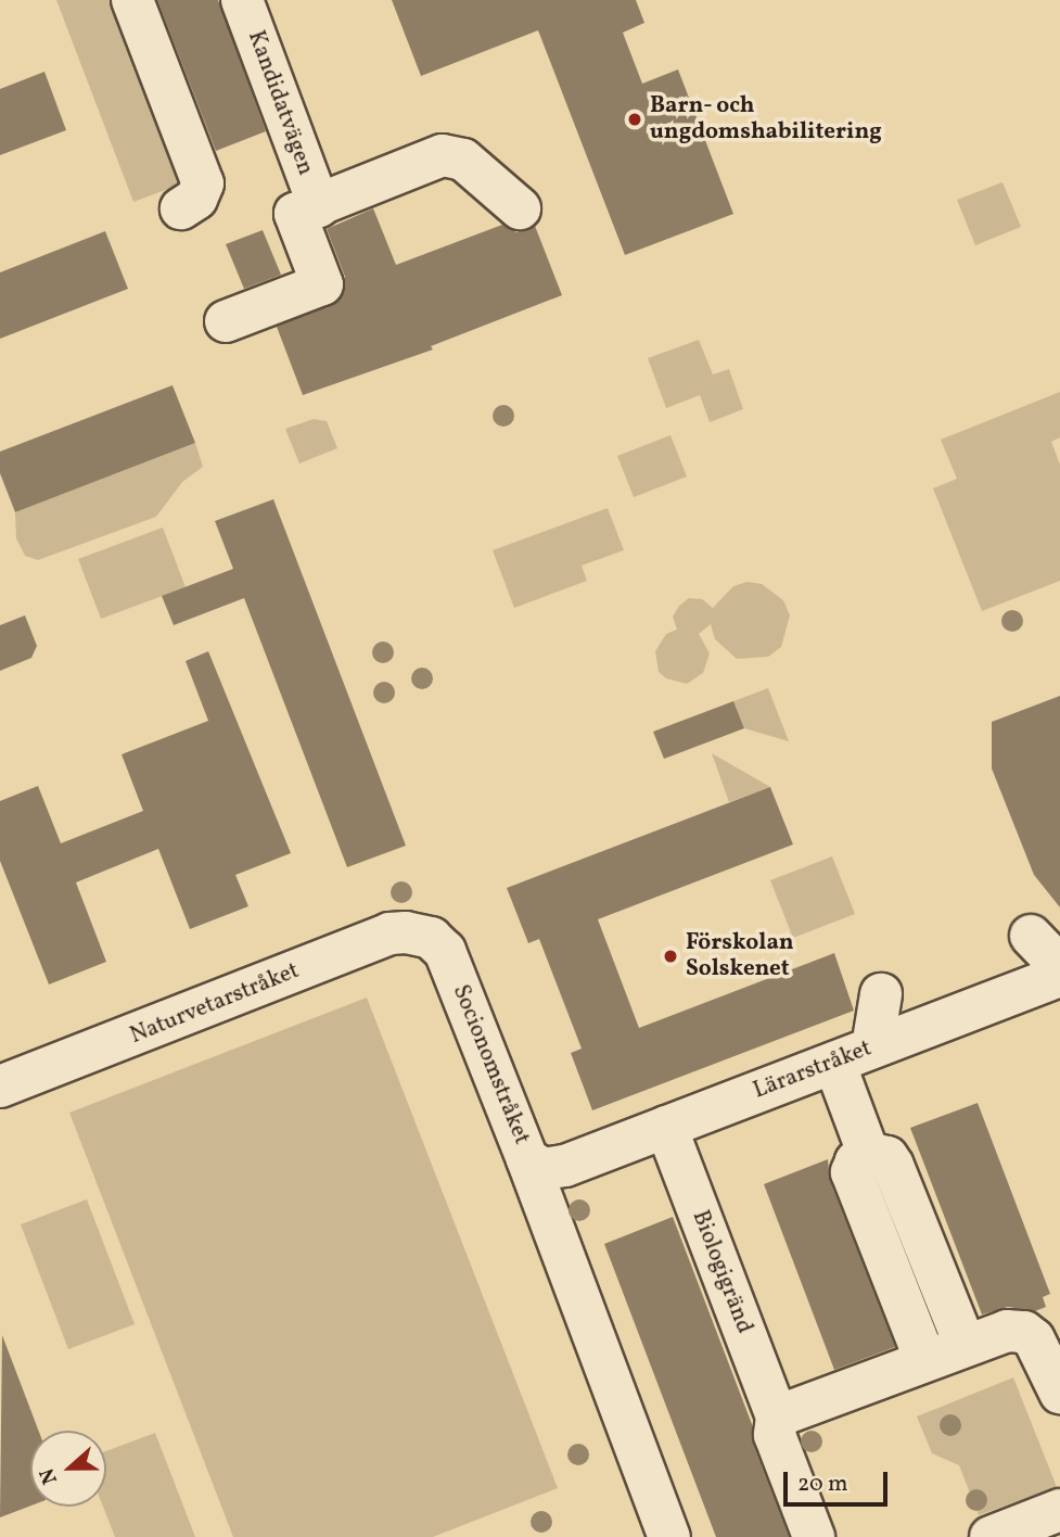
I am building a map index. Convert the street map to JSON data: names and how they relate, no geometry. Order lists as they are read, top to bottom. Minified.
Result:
{"streets":{"street":["Kandidatvägen","Naturvetarstråket","Socionomstråket","Lärarstråket","Biologigränd"]},"crossings":[["Naturvetarstråket","Socionomstråket"],["Socionomstråket","Lärarstråket"],["Lärarstråket","Biologigränd"]],"places":["Barn- och ungdomshabilitering","Förskolan Solskenet"],"scale_bar":"20 m","north":"left"}
